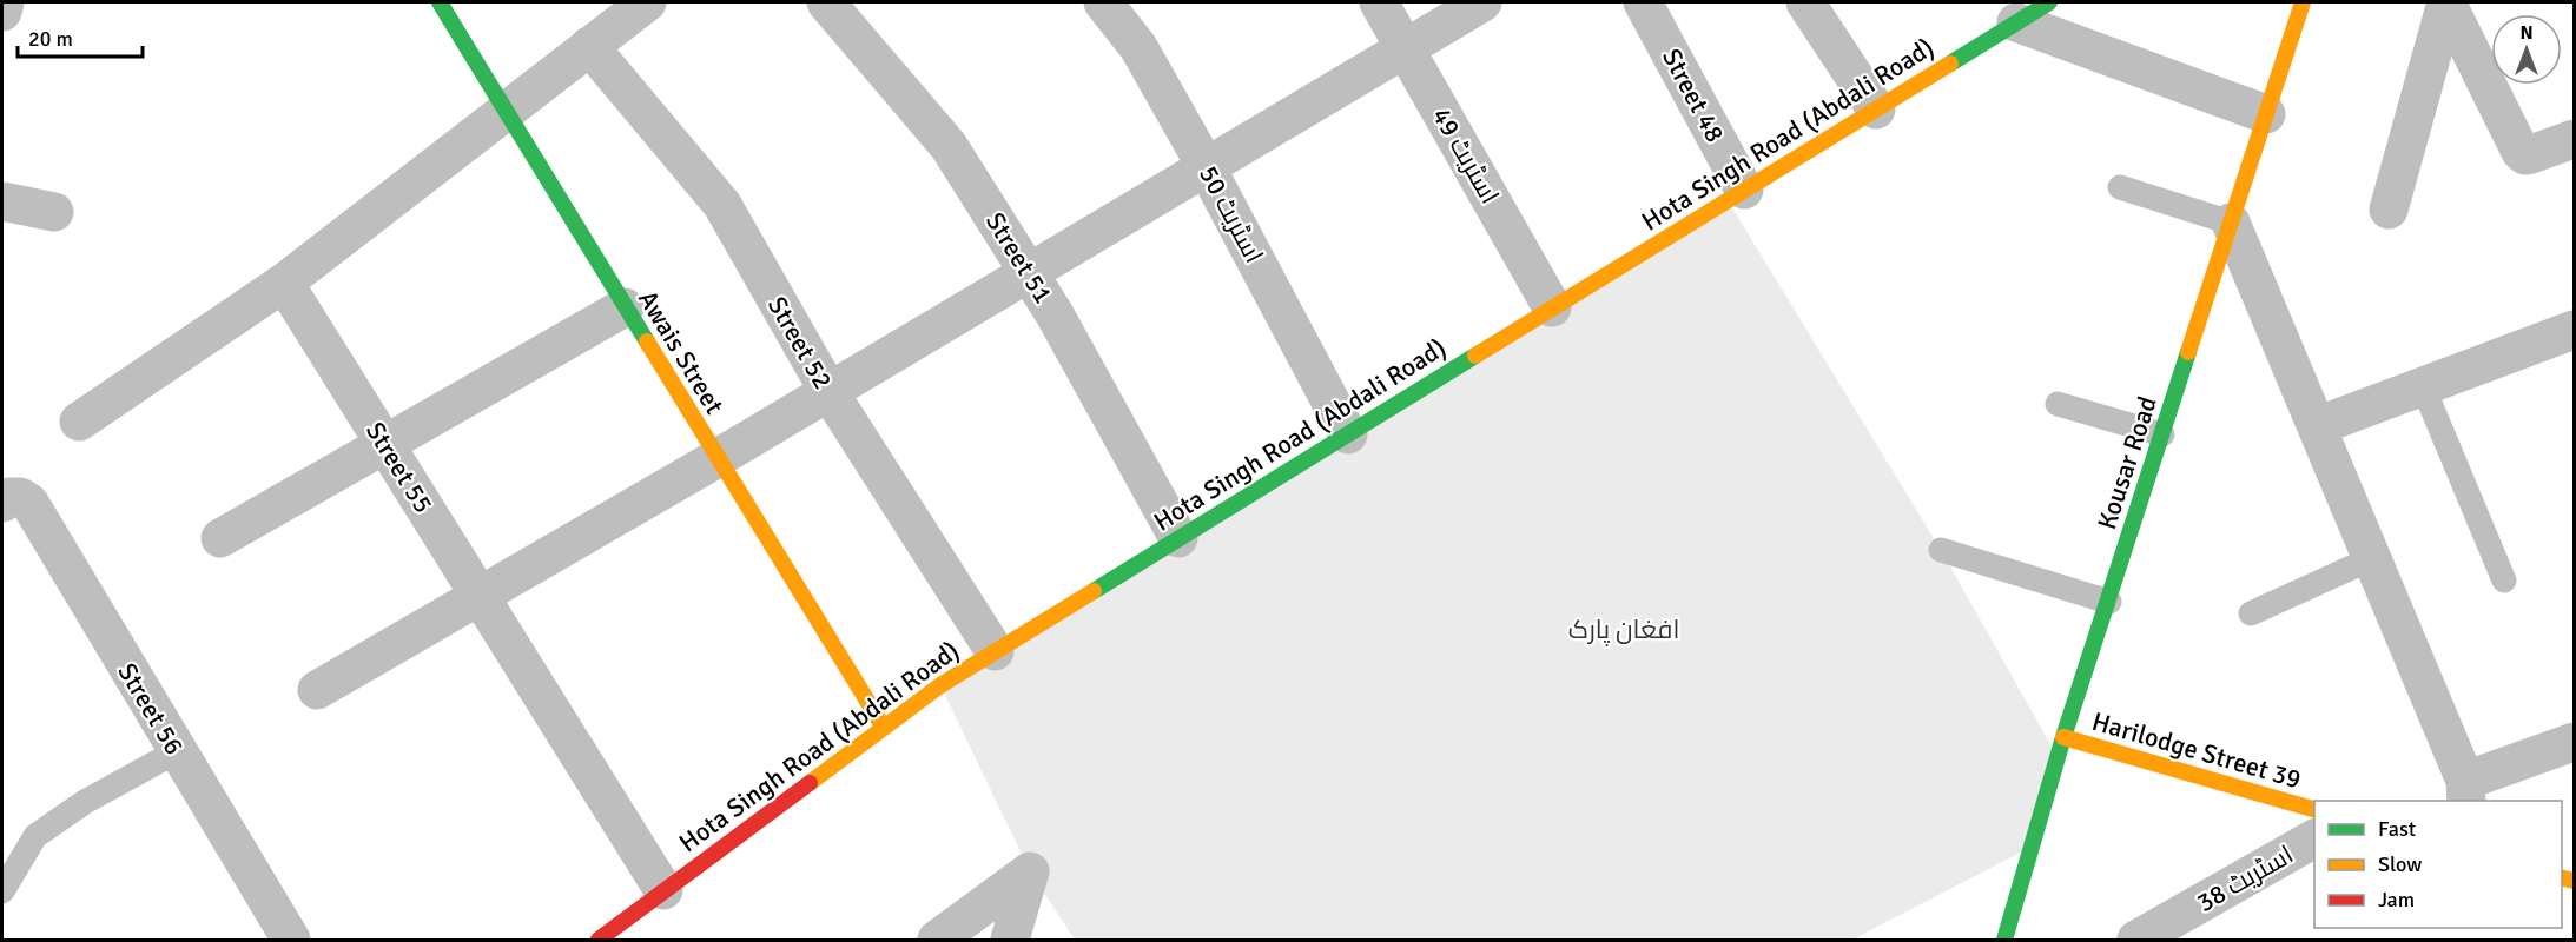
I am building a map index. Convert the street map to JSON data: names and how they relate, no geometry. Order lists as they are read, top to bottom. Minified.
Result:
{"streets":{"street":["Street 48","Hota Singh Road (Abdali Road)","اسٹریٹ 49","اسٹریٹ 50","Street 51","Street 52","Awais Street","Kousar Road","Street 55","Street 56","Harilodge Street 39","اسٹریٹ 38"]},"crossings":[["Street 48","Hota Singh Road (Abdali Road)"],["Hota Singh Road (Abdali Road)","اسٹریٹ 49"],["Hota Singh Road (Abdali Road)","اسٹریٹ 50"],["Hota Singh Road (Abdali Road)","Street 51"],["Hota Singh Road (Abdali Road)","Street 52"],["Hota Singh Road (Abdali Road)","Awais Street"],["Hota Singh Road (Abdali Road)","Street 55"],["Kousar Road","Harilodge Street 39"]],"parks":["افغان پارک"],"legend":["Fast","Slow","Jam"],"scale_bar":"20 m","north":"top"}
